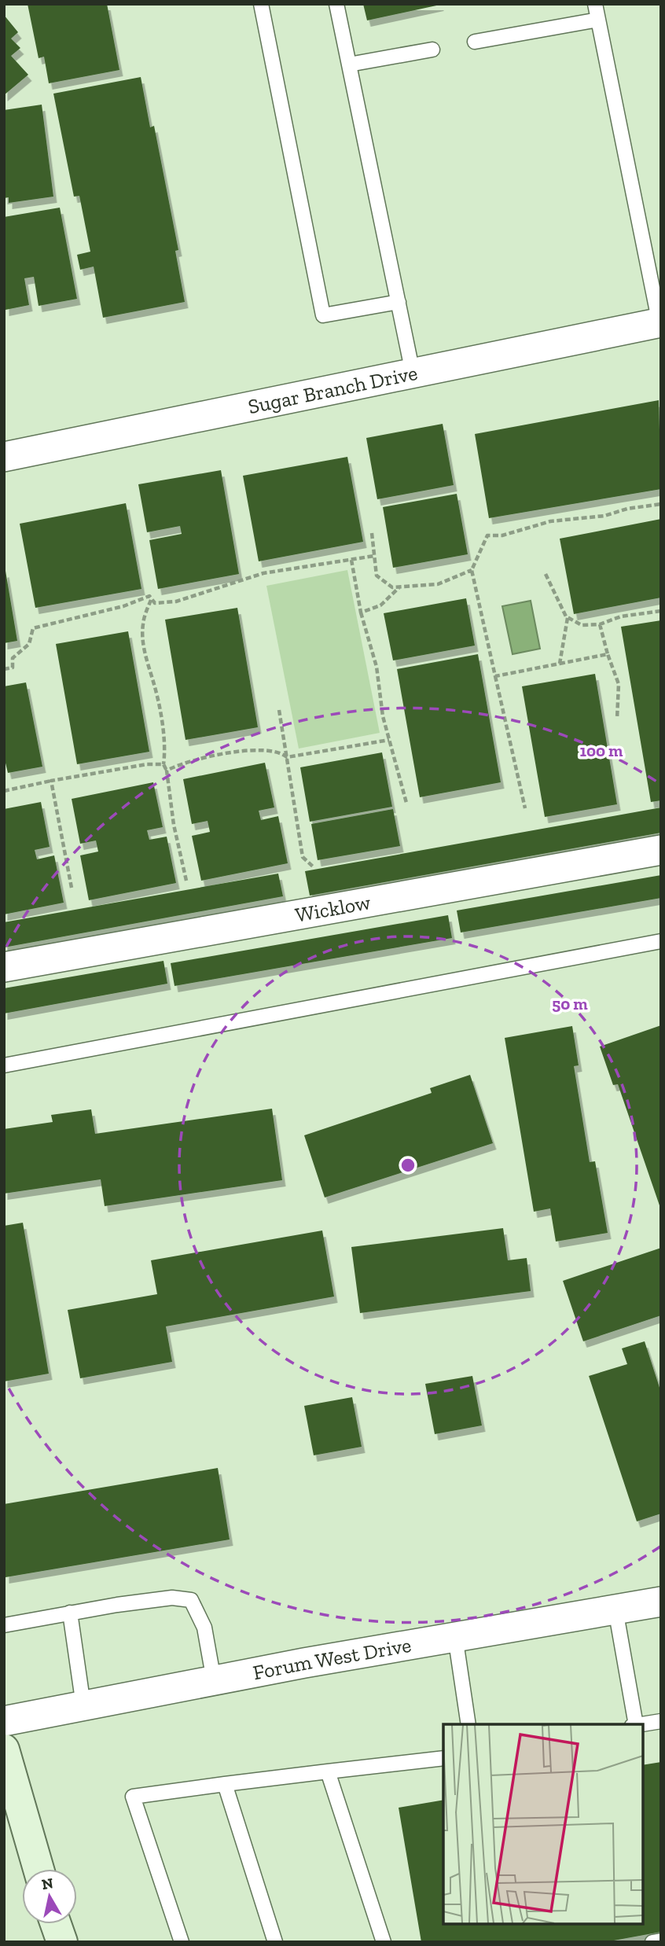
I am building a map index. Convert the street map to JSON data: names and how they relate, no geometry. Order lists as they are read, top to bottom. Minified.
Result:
{"streets":{"street":["Sugar Branch Drive","Wicklow","Forum West Drive"]},"north":"top","rings":["100 m","50 m"]}
